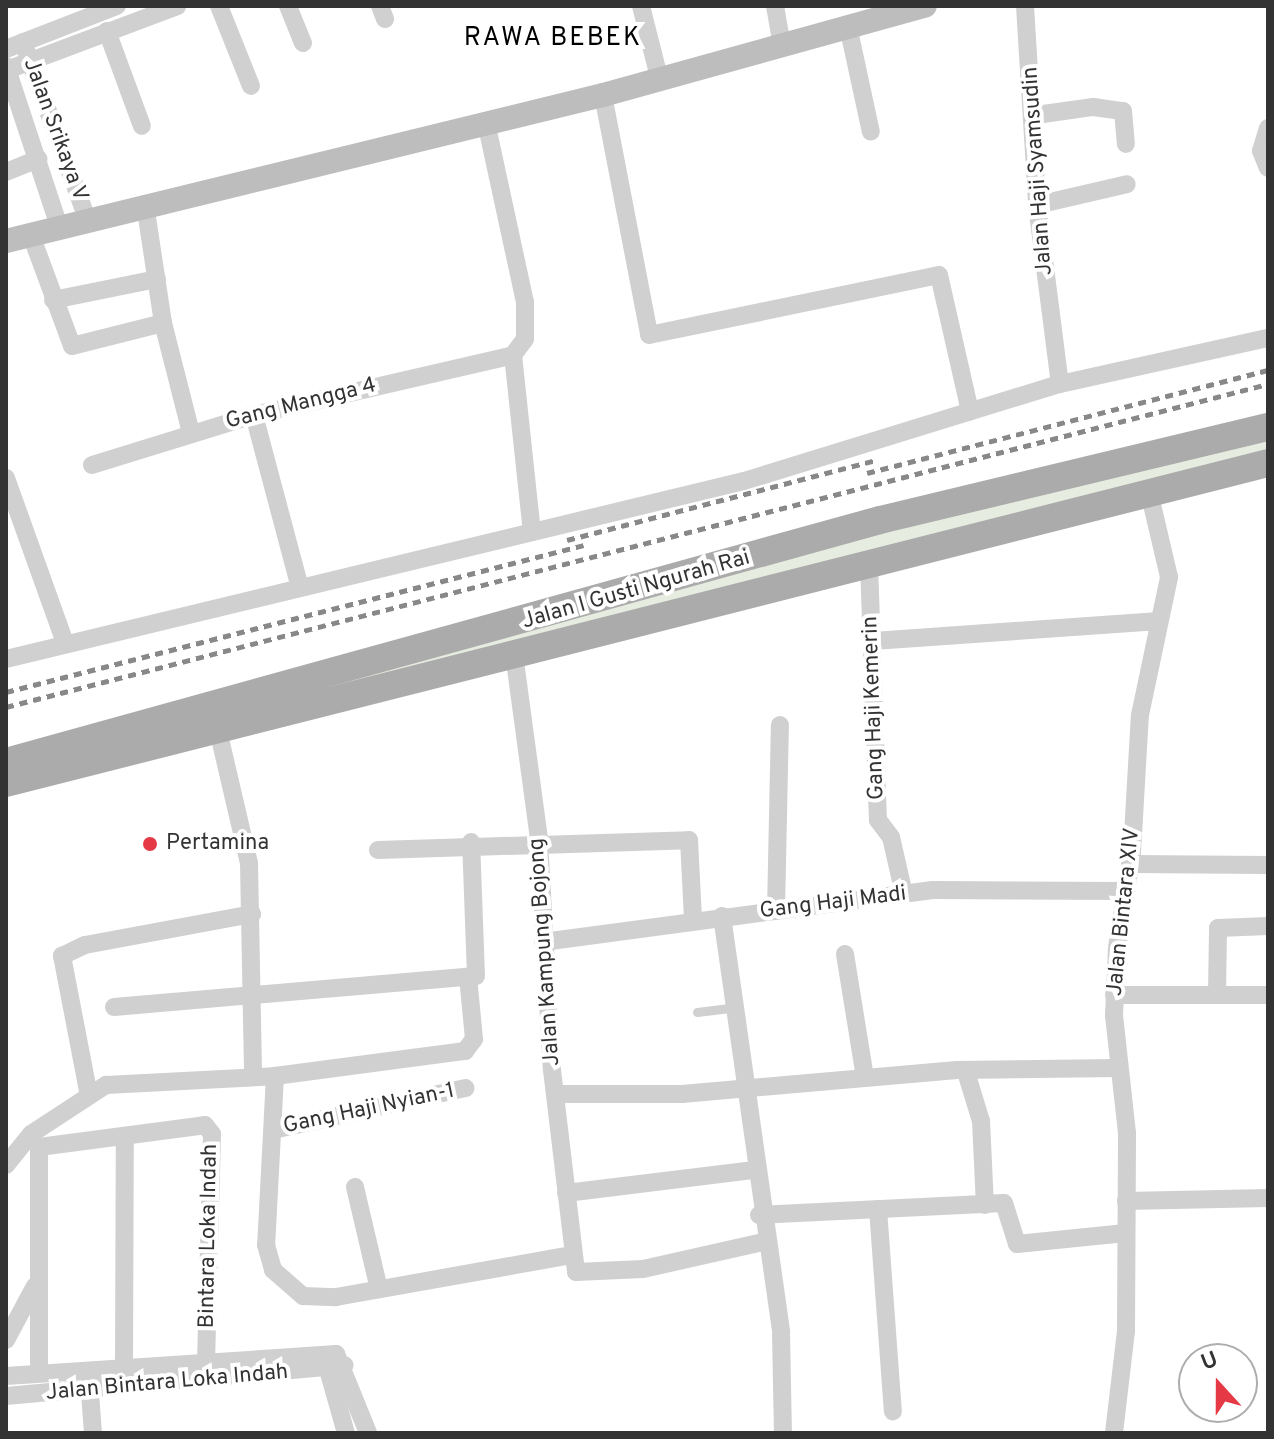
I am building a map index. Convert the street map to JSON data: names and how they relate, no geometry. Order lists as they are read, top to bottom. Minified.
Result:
{"streets":{"main road":["Jalan I Gusti Ngurah Rai"],"street":["Jalan Srikaya V","Jalan Haji Syamsudin","Gang Mangga 4","Gang Haji Kemerin","Gang Haji Madi","Jalan Bintara XIV","Jalan Kampung Bojong","Gang Haji Nyian-1","Bintara Loka Indah","Jalan Bintara Loka Indah"]},"crossings":[["Jalan I Gusti Ngurah Rai","Gang Haji Kemerin"],["Jalan I Gusti Ngurah Rai","Jalan Bintara XIV"],["Jalan I Gusti Ngurah Rai","Jalan Kampung Bojong"],["Gang Haji Kemerin","Gang Haji Madi"],["Gang Haji Madi","Jalan Bintara XIV"],["Gang Haji Madi","Jalan Kampung Bojong"],["Jalan Bintara XIV","Jalan Kampung Bojong"],["Bintara Loka Indah","Jalan Bintara Loka Indah"]],"districts":["RAWA BEBEK"],"places":["Pertamina"],"north":"top"}
